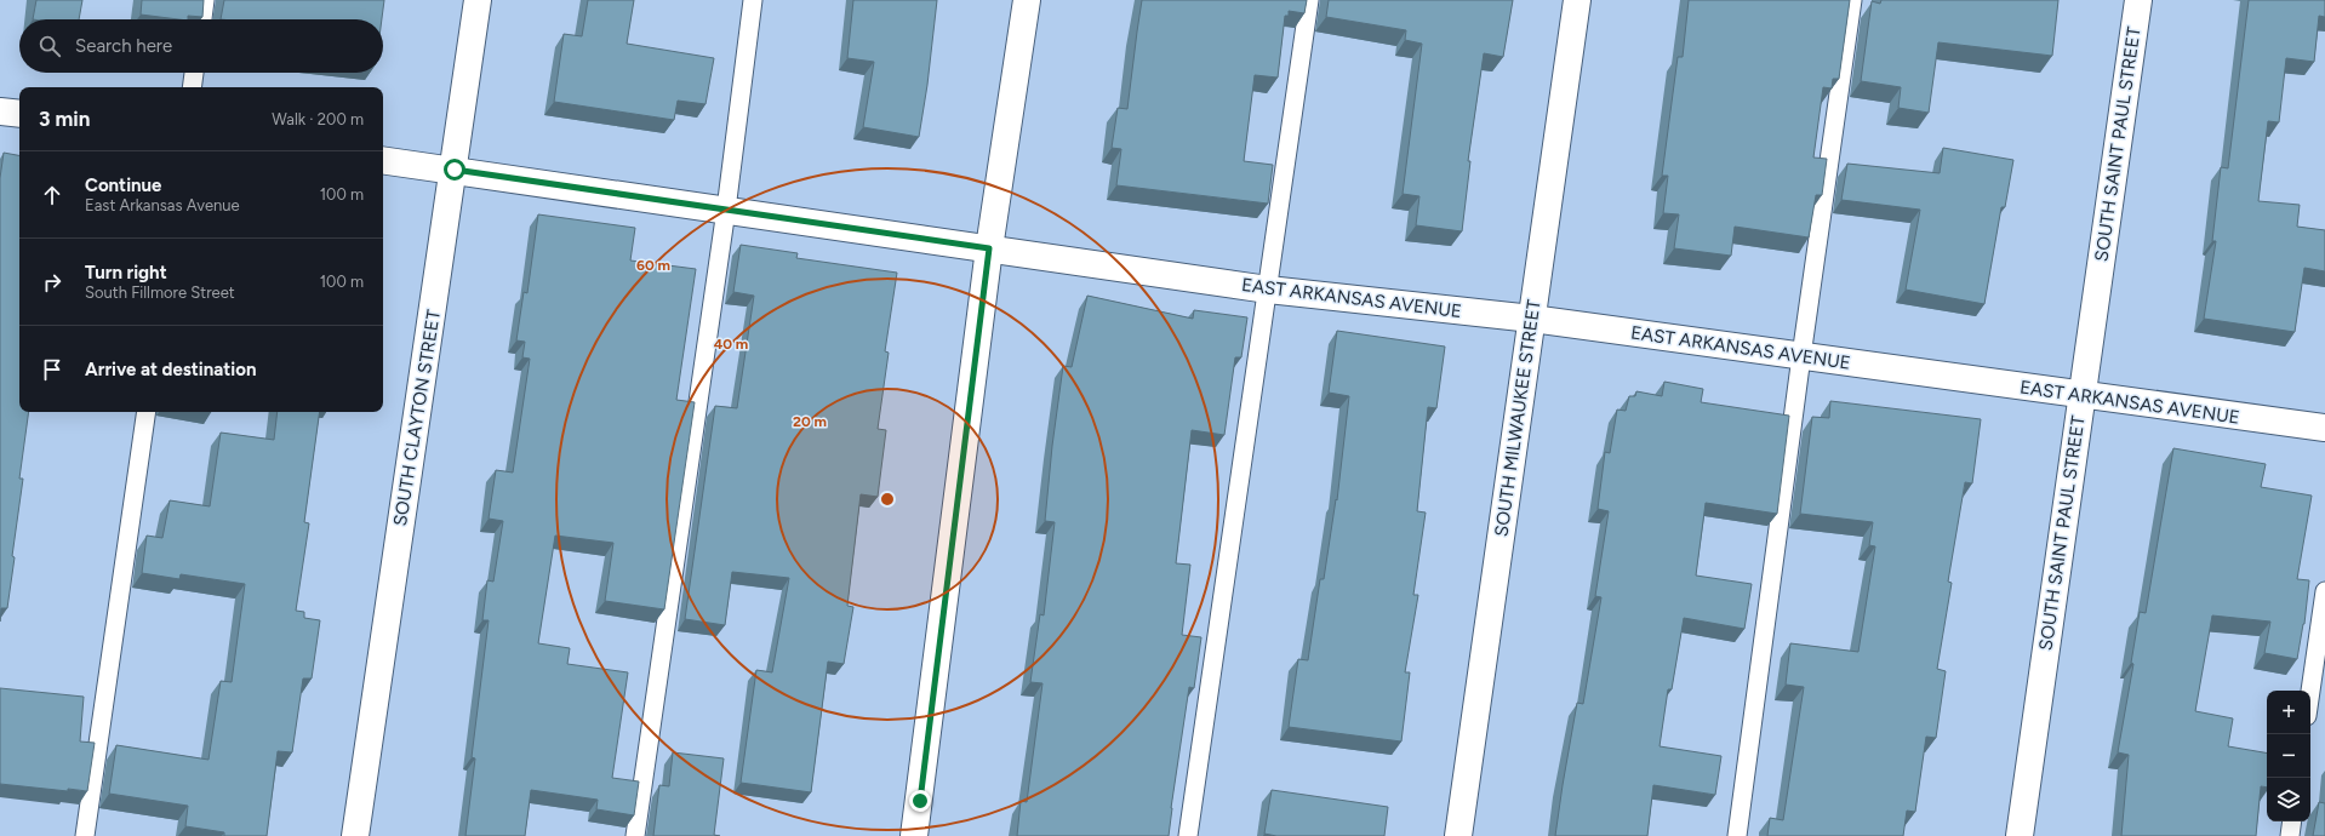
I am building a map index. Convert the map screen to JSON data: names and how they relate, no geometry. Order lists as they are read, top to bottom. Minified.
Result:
{"streets":{"street":["SOUTH SAINT PAUL STREET","EAST ARKANSAS AVENUE","SOUTH CLAYTON STREET","SOUTH MILWAUKEE STREET"]},"crossings":[["SOUTH SAINT PAUL STREET","EAST ARKANSAS AVENUE"],["EAST ARKANSAS AVENUE","SOUTH CLAYTON STREET"],["EAST ARKANSAS AVENUE","SOUTH MILWAUKEE STREET"]],"page":{"search":"Search here","heading":["3 min","Walk · 200 m"],"list":[["Continue","East Arkansas Avenue","100 m"],["Turn right","South Fillmore Street","100 m"],"Arrive at destination"],"map_buttons":["+","−"]},"rings":["60 m","40 m","20 m"]}
